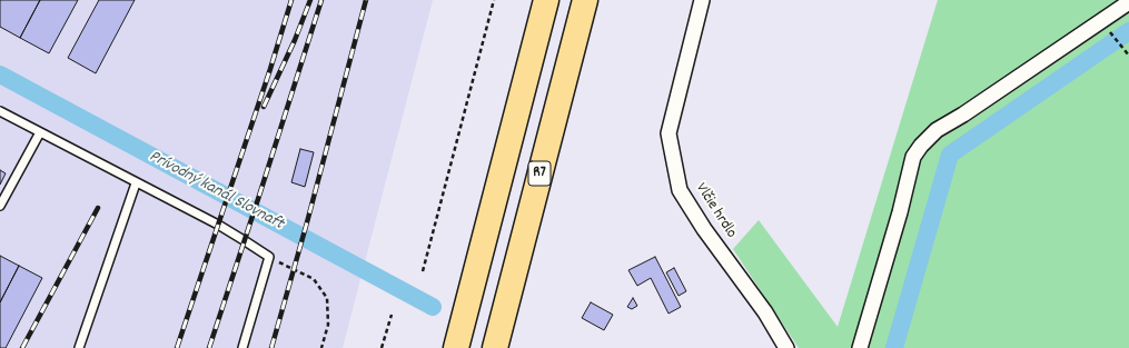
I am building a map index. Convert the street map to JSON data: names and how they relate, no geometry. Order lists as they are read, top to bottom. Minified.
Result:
{"streets":{"highway":["R7"],"street":["Vlčie hrdlo"]},"water":["Prívodný kanál Slovnaft"]}
